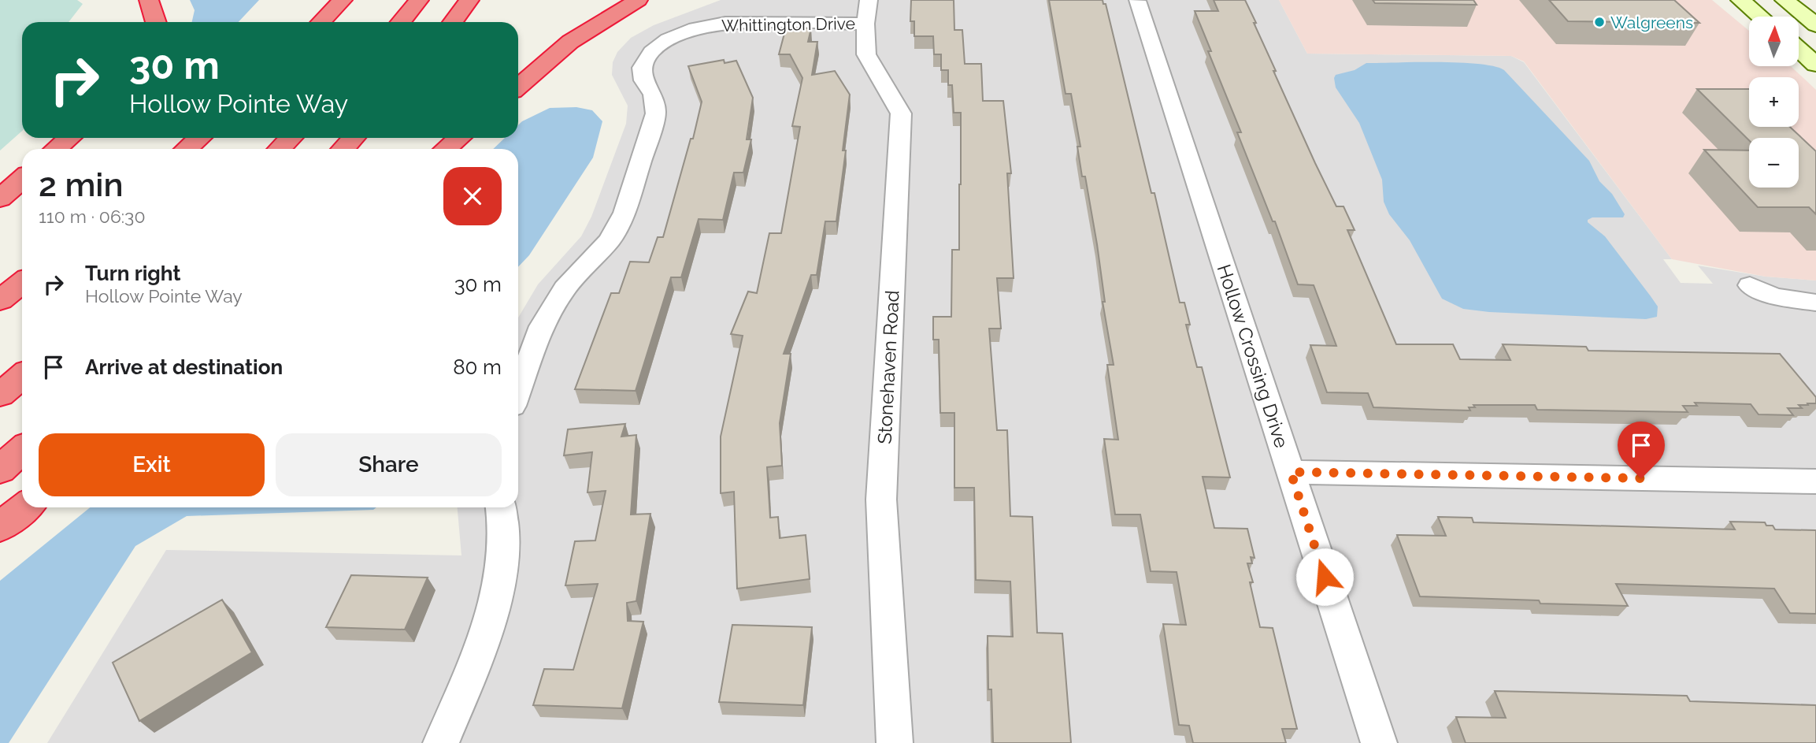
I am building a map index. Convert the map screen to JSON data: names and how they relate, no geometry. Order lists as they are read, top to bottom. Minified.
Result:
{"streets":{"street":["Whittington Drive","Hollow Crossing Drive","Stonehaven Road"]},"crossings":[["Whittington Drive","Stonehaven Road"]],"places":["Walgreens"],"north":"top","page":{"map_buttons":["+","−"],"turn":["30 m","Hollow Pointe Way"],"heading":["2 min","110 m · 06:30"],"list":[{"name":"Turn right","note":"Hollow Pointe Way","value":"30 m"},{"name":"Arrive at destination","value":"80 m"}],"buttons":["Exit","Share"]}}
